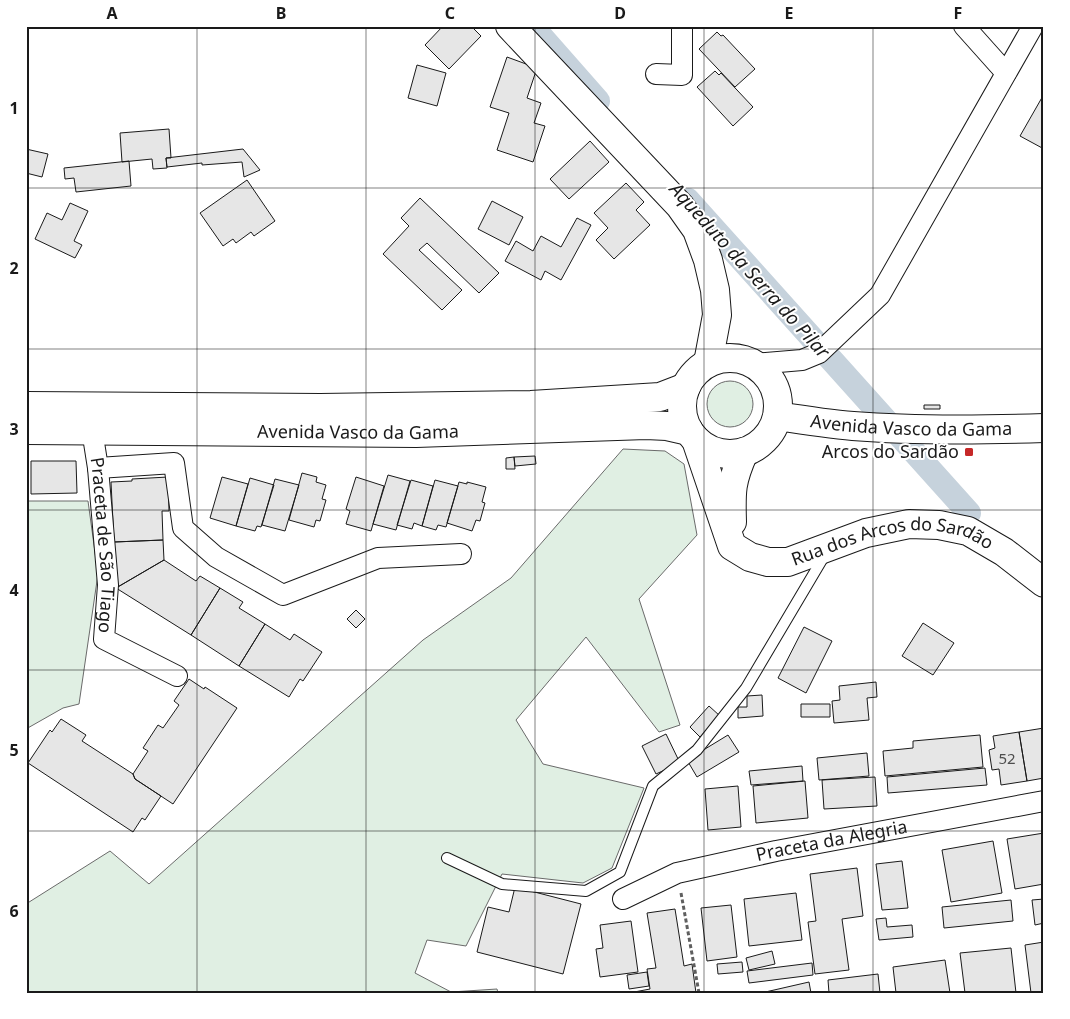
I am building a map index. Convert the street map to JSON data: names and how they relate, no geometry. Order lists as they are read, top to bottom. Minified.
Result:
{"streets":{"main road":["Avenida Vasco da Gama","Rua dos Arcos do Sardão"],"street":["Praceta de São Tiago","Praceta da Alegria"]},"crossings":[["Avenida Vasco da Gama","Praceta de São Tiago"]],"water":["Aqueduto da Serra do Pilar"],"places":{"transit":["Arcos do Sardão"]},"house_numbers":["52"],"grid":{"columns":["A","B","C","D","E","F"],"rows":["1","2","3","4","5","6"]}}
